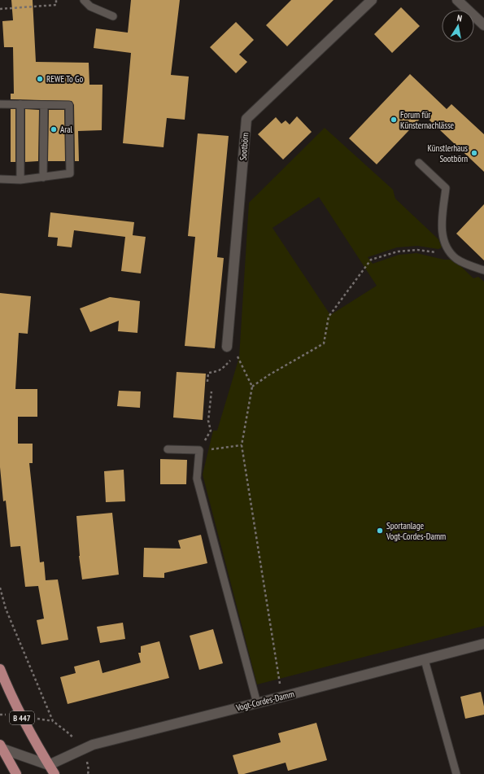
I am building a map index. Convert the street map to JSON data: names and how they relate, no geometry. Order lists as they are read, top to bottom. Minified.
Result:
{"streets":{"main road":["B 447"],"street":["Sootbörn","Vogt-Cordes-Damm"]},"crossings":[["Vogt-Cordes-Damm","B 447"]],"places":["REWE To Go","Forum für Künsternachlässe","Aral","Künstlerhaus Sootbörn","Sportanlage Vogt-Cordes-Damm"],"north":"top"}
